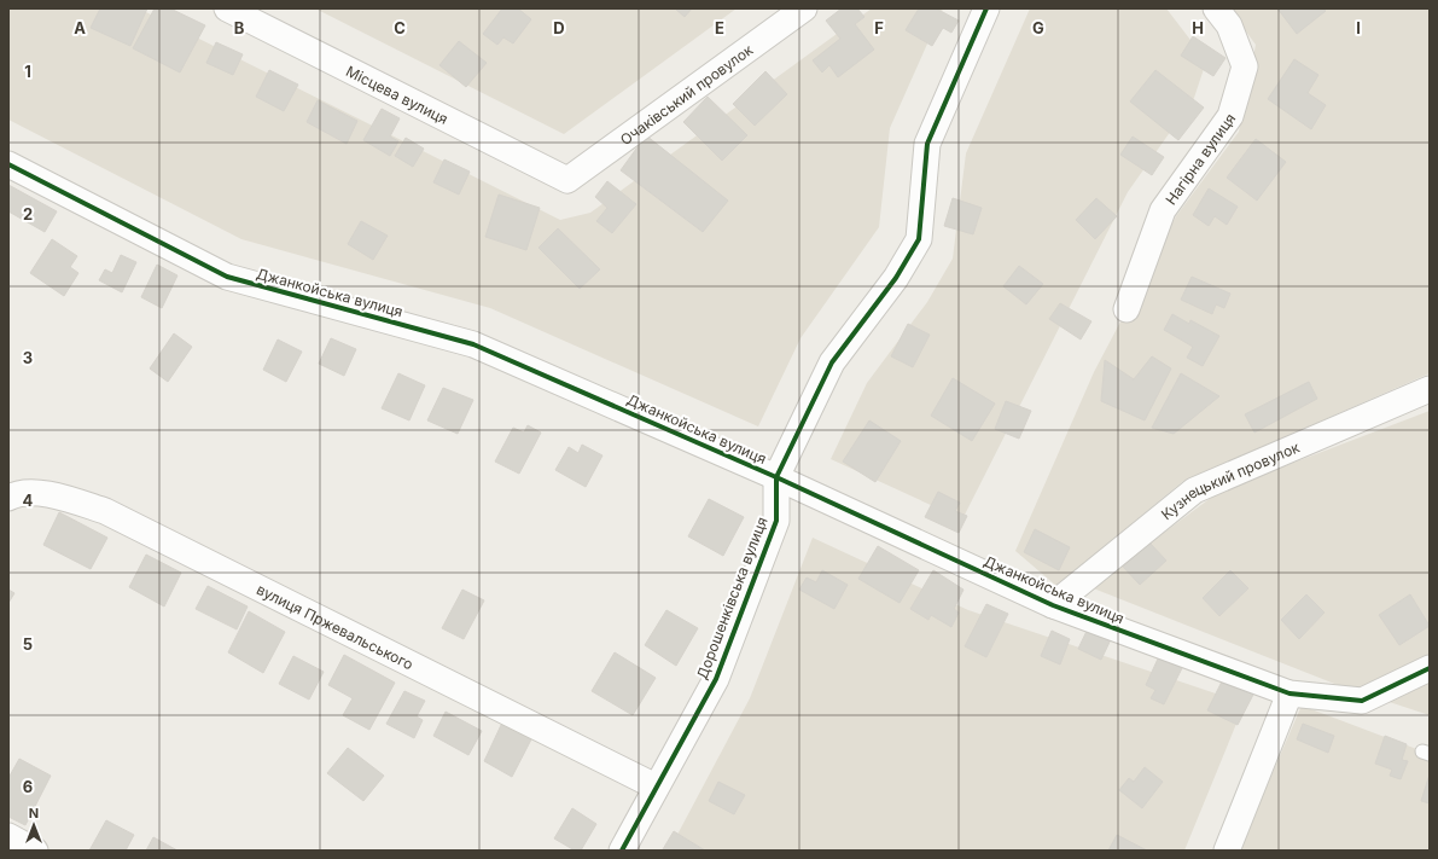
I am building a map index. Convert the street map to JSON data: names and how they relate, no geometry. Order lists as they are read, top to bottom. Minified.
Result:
{"streets":{"street":["Місцева вулиця","Очаківський провулок","Нагірна вулиця","Джанкойська вулиця","Кузнецький провулок","Дорошенківська вулиця","вулиця Пржевальського"]},"crossings":[["Місцева вулиця","Очаківський провулок"],["Джанкойська вулиця","Кузнецький провулок"],["Джанкойська вулиця","Дорошенківська вулиця"],["Дорошенківська вулиця","вулиця Пржевальського"]],"north":"top","grid":{"columns":["A","B","C","D","E","F","G","H","I"],"rows":["1","2","3","4","5","6"]}}
